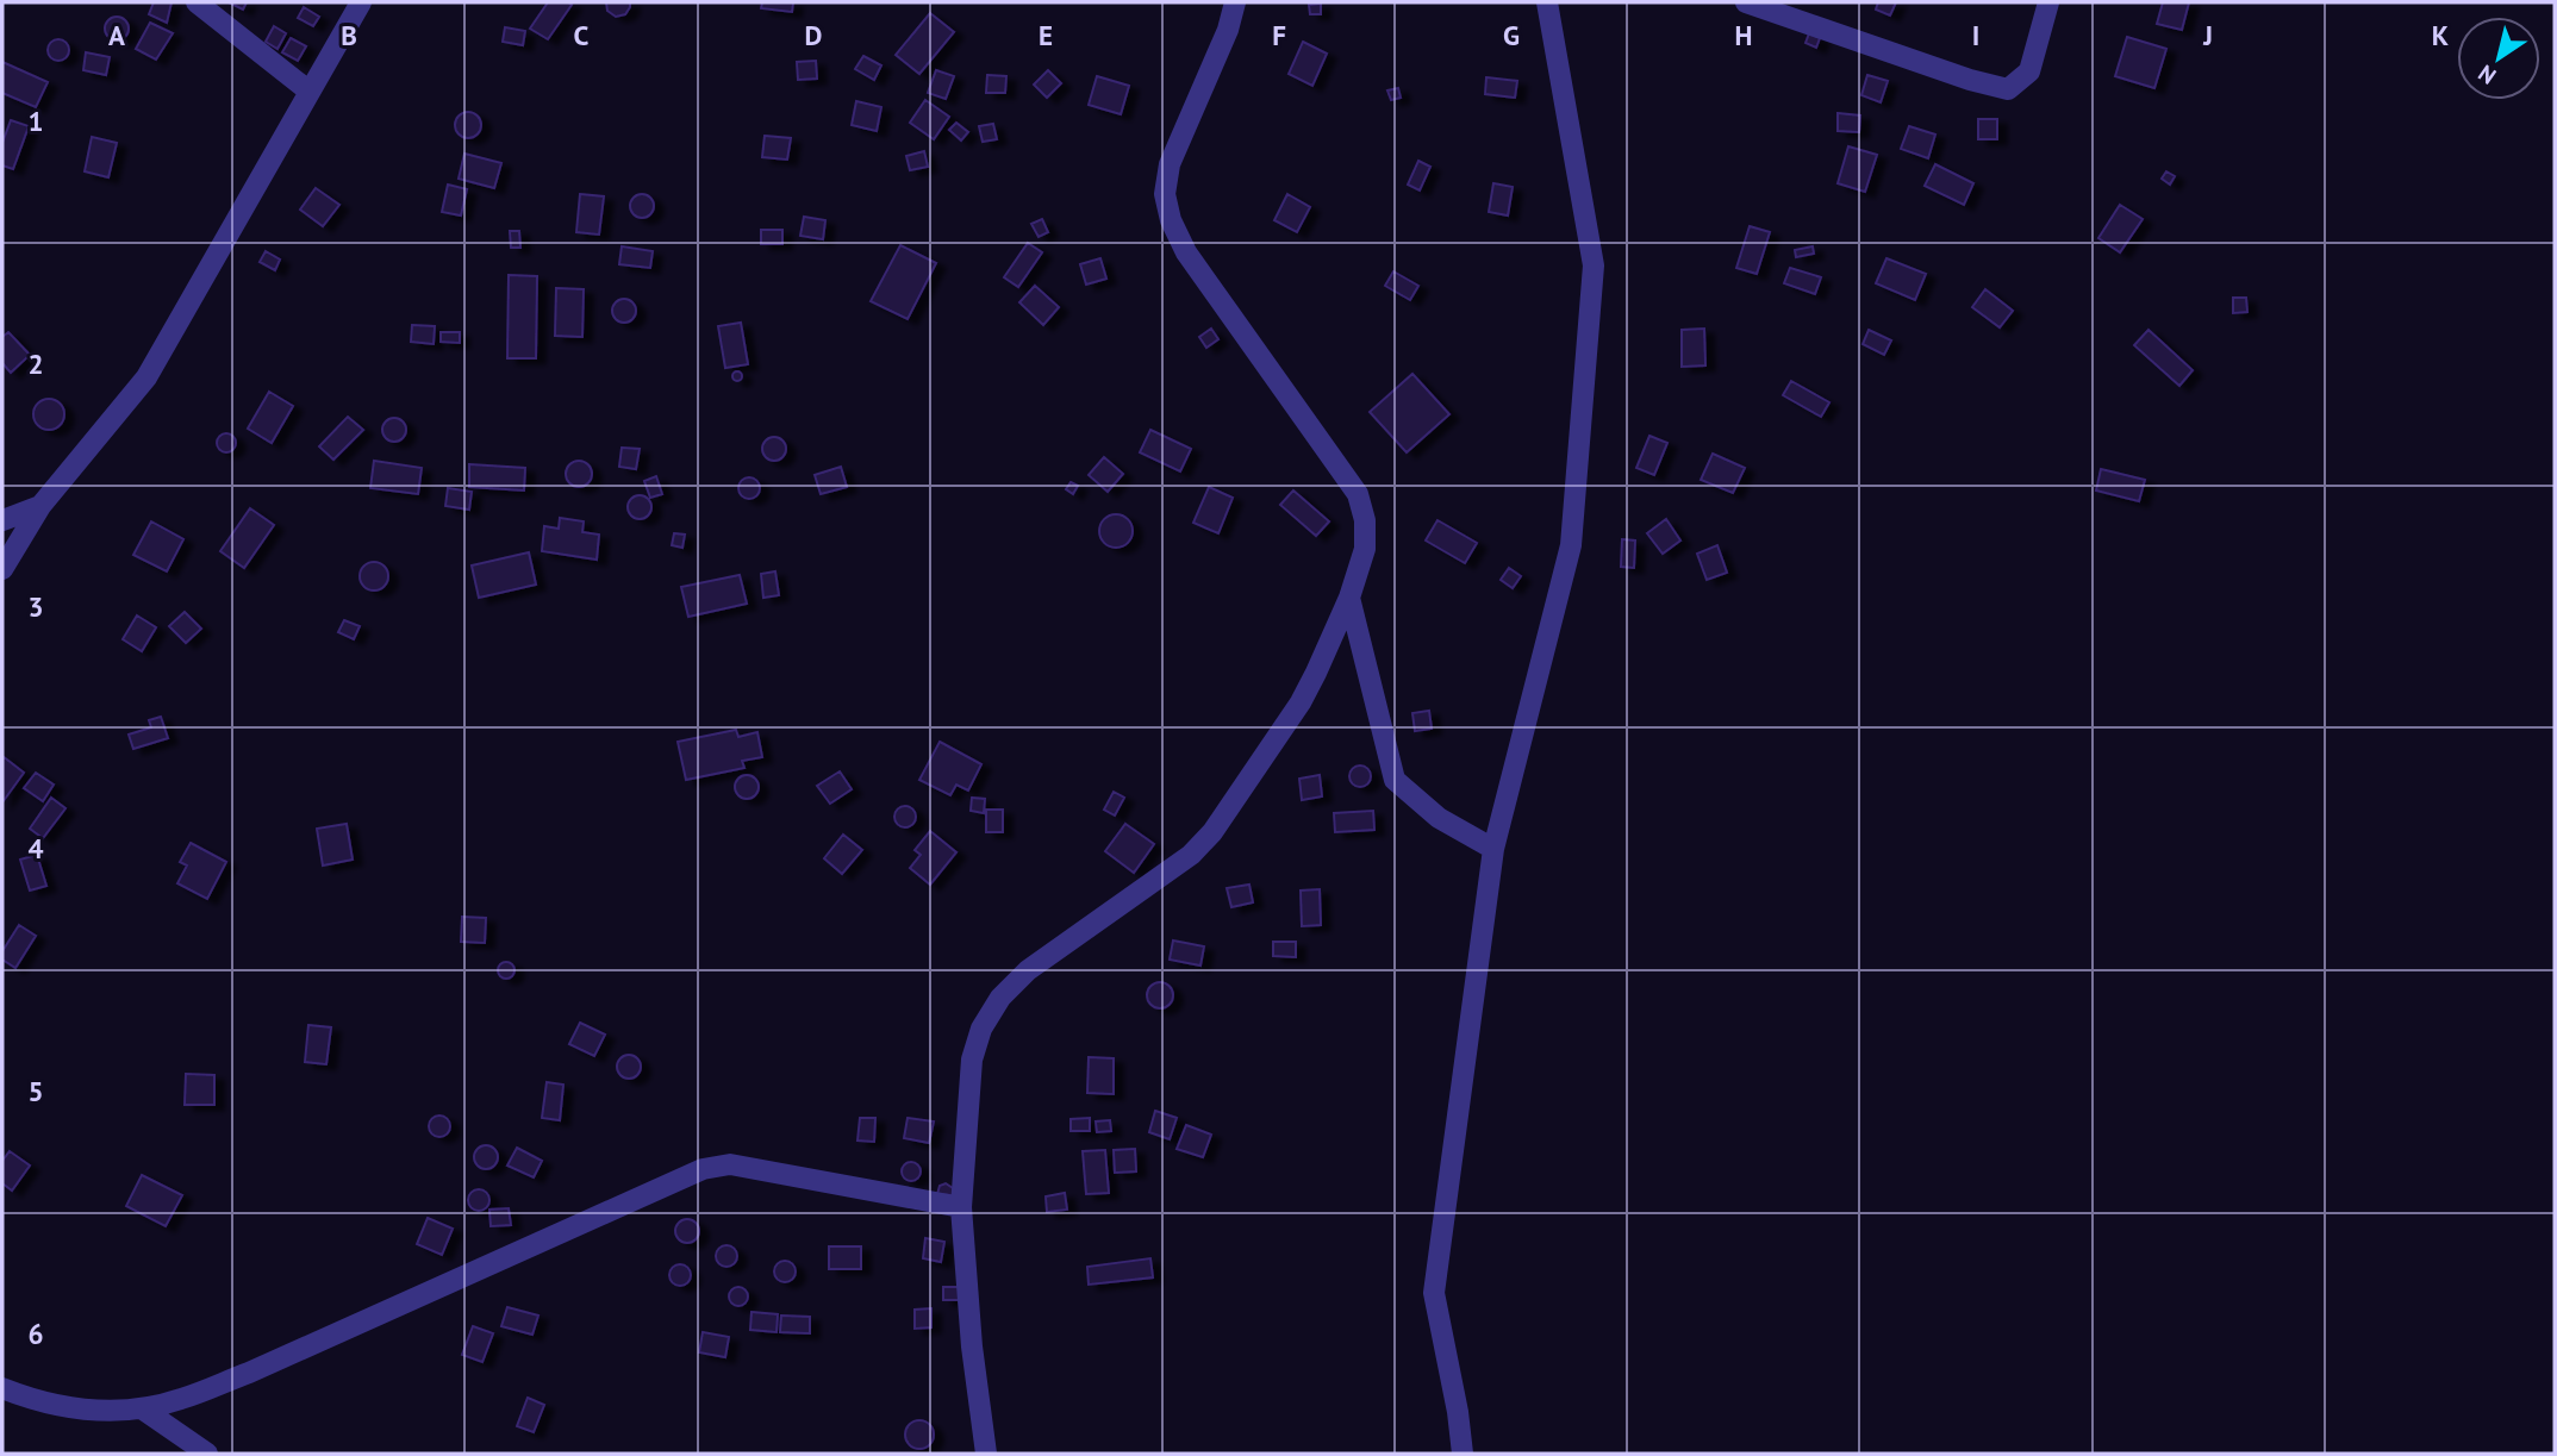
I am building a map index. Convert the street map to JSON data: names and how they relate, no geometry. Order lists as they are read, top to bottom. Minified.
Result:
{"north":"bottom left","grid":{"columns":["A","B","C","D","E","F","G","H","I","J","K"],"rows":["1","2","3","4","5","6"]}}
